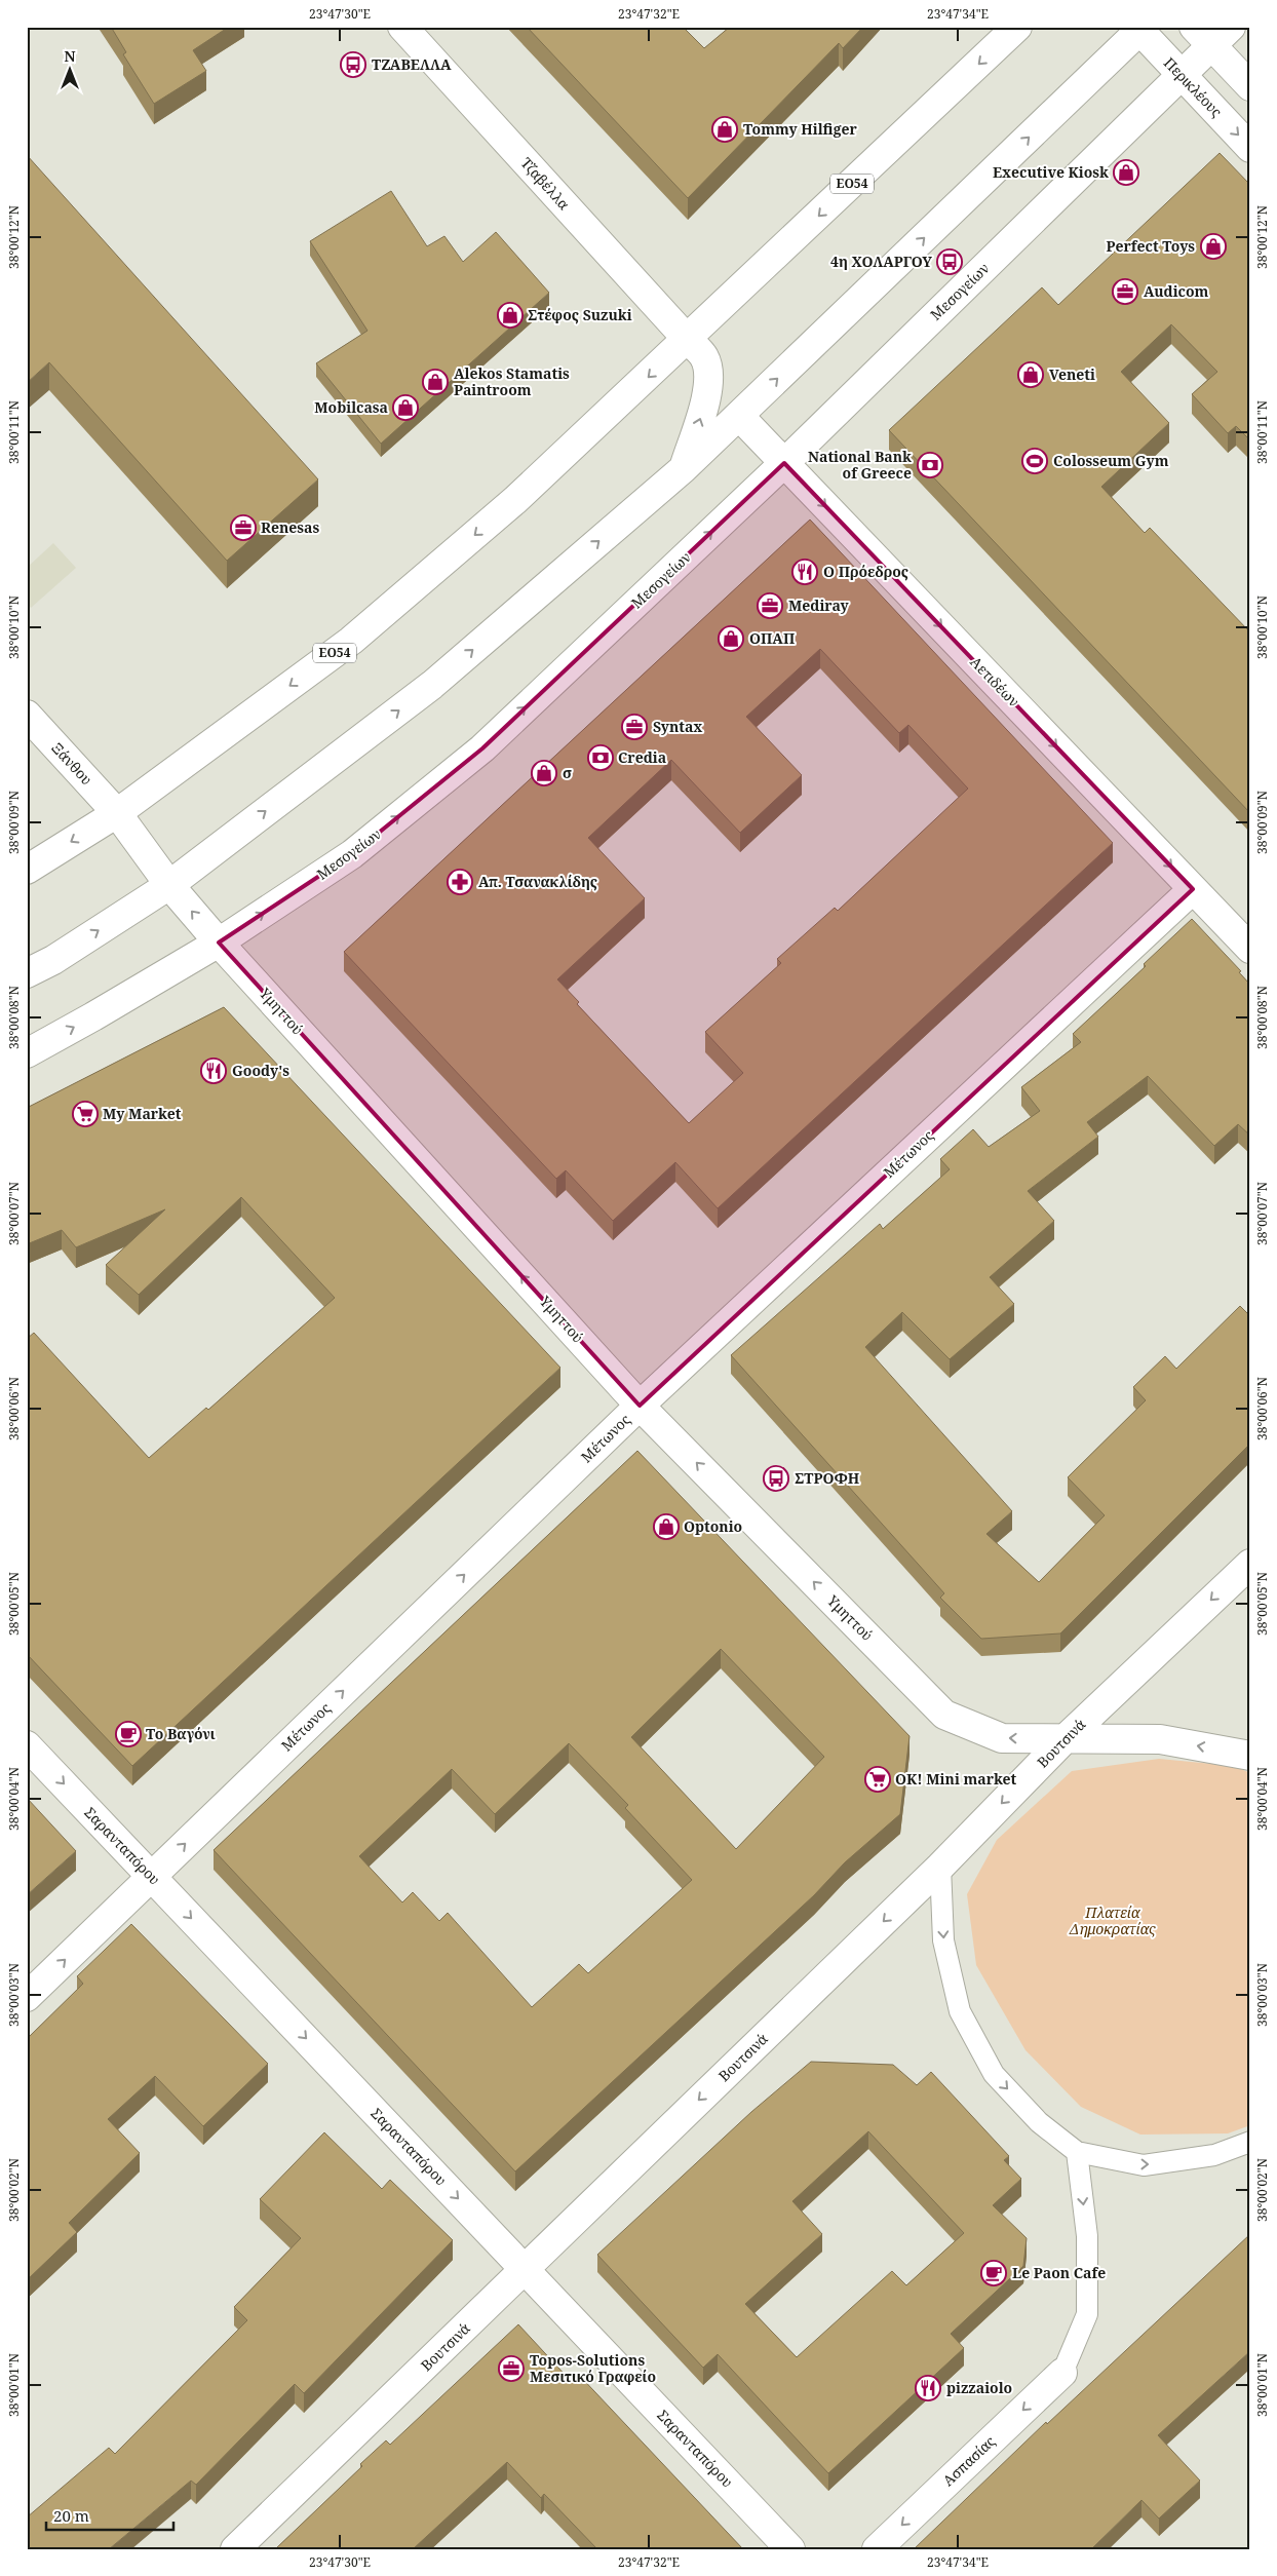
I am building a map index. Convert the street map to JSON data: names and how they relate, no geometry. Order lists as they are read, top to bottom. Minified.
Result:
{"streets":{"street":["Περικλέους","Τζαβέλλα","ΕΟ54","Μεσογείων","Αετιδέων","Ξάνθου","Υμηττού","Μέτωνος","Βουτσινά","Σαρανταπόρου","Ασπασίας"]},"crossings":[["Περικλέους","Μεσογείων"],["Τζαβέλλα","ΕΟ54"],["ΕΟ54","Ξάνθου"],["ΕΟ54","Υμηττού"],["Μεσογείων","Αετιδέων"],["Μεσογείων","Υμηττού"],["Αετιδέων","Μέτωνος"],["Ξάνθου","Υμηττού"],["Υμηττού","Μέτωνος"],["Υμηττού","Βουτσινά"],["Μέτωνος","Σαρανταπόρου"],["Βουτσινά","Σαρανταπόρου"]],"one_way":["Αετιδέων","Υμηττού","Μέτωνος","Βουτσινά","Σαρανταπόρου","Ασπασίας"],"parks":["Πλατεία Δημοκρατίας"],"places":{"bus stop":["ΤΖΑΒΕΛΛΑ","4η ΧΟΛΑΡΓΟΥ","ΣΤΡΟΦΗ"],"shop":["Tommy Hilfiger","Executive Kiosk","Perfect Toys","Στέφος Suzuki","Veneti","Alekos Stamatis Paintroom","Mobilcasa","ΟΠΑΠ","σ","Optonio"],"office":["Audicom","Renesas","Mediray","Syntax","Topos-Solutions Μεσιτικό Γραφείο"],"sports":["Colosseum Gym"],"bank":["National Bank of Greece","Credia"],"restaurant":["Ο Πρόεδρος","Goody's","pizzaiolo"],"pharmacy":["Απ. Τσανακλίδης"],"supermarket":["My Market","OK! Mini market"],"cafe":["Το Βαγόνι","Le Paon Cafe"]},"scale_bar":"20 m","north":"top","coordinates":["23°47'30\"E","23°47'32\"E","23°47'34\"E","38°00'12\"N","38°00'11\"N","38°00'10\"N","38°00'09\"N","38°00'08\"N","38°00'07\"N","38°00'06\"N","38°00'05\"N","38°00'04\"N","38°00'03\"N","38°00'02\"N","38°00'01\"N"]}
